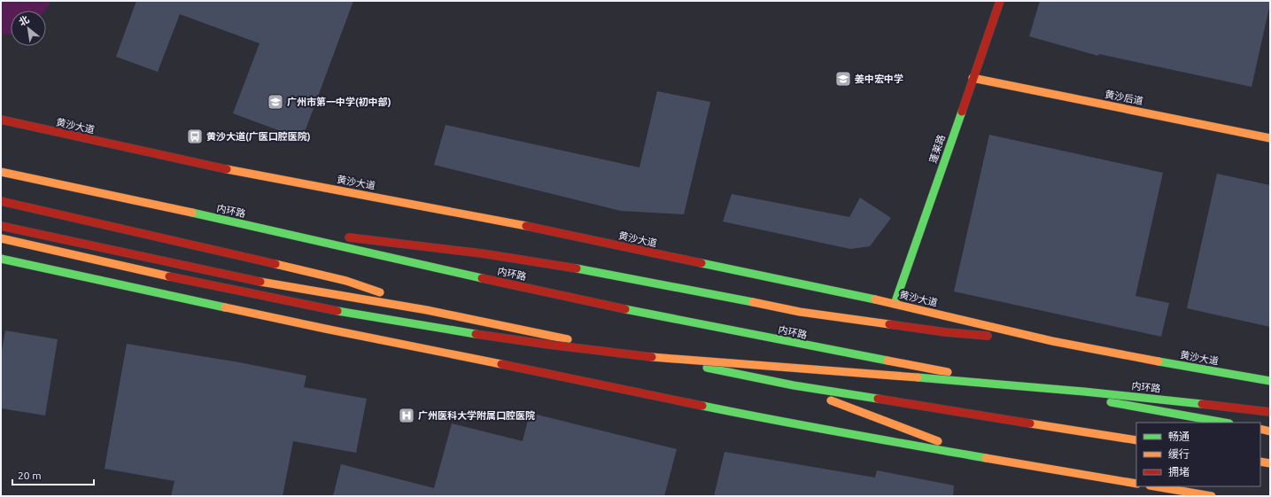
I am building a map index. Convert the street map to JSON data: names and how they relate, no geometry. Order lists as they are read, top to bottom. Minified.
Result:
{"streets":{"main road":["黄沙后道","黄沙大道","蓬莱路","内环路"]},"crossings":[["黄沙后道","蓬莱路"],["黄沙大道","蓬莱路"]],"places":{"school or university":["姜中宏中学","广州市第一中学(初中部)"],"bus stop":["黄沙大道(广医口腔医院)"],"hospital":["广州医科大学附属口腔医院"]},"legend":["畅通","缓行","拥堵"],"scale_bar":"20 m","north":"top left"}
